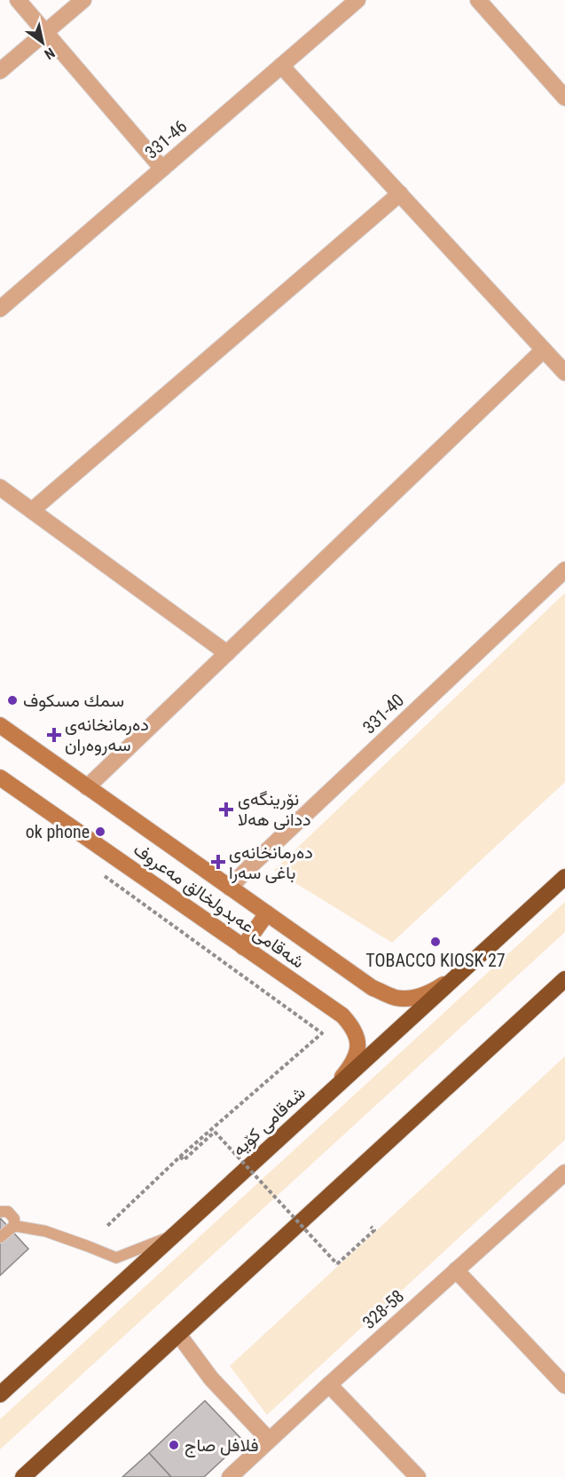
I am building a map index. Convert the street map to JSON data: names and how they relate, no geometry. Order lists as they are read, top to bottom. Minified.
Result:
{"streets":{"highway":["شەقامی کۆیە"],"main road":["شەقامی عەبدولخالق مەعروف"],"street":["331-46","331-40","328-58"]},"crossings":[["331-40","شەقامی عەبدولخالق مەعروف"],["شەقامی عەبدولخالق مەعروف","شەقامی کۆیە"]],"places":{"other":["سمك مسكوف","ok phone","TOBACCO KIOSK 27","فلافل صاج"],"health":["دەرمانخانەی سەروەران","نۆرینگەی ددانی هەلا","دەرمانخانەی باغی سەرا"]},"north":"bottom right"}
